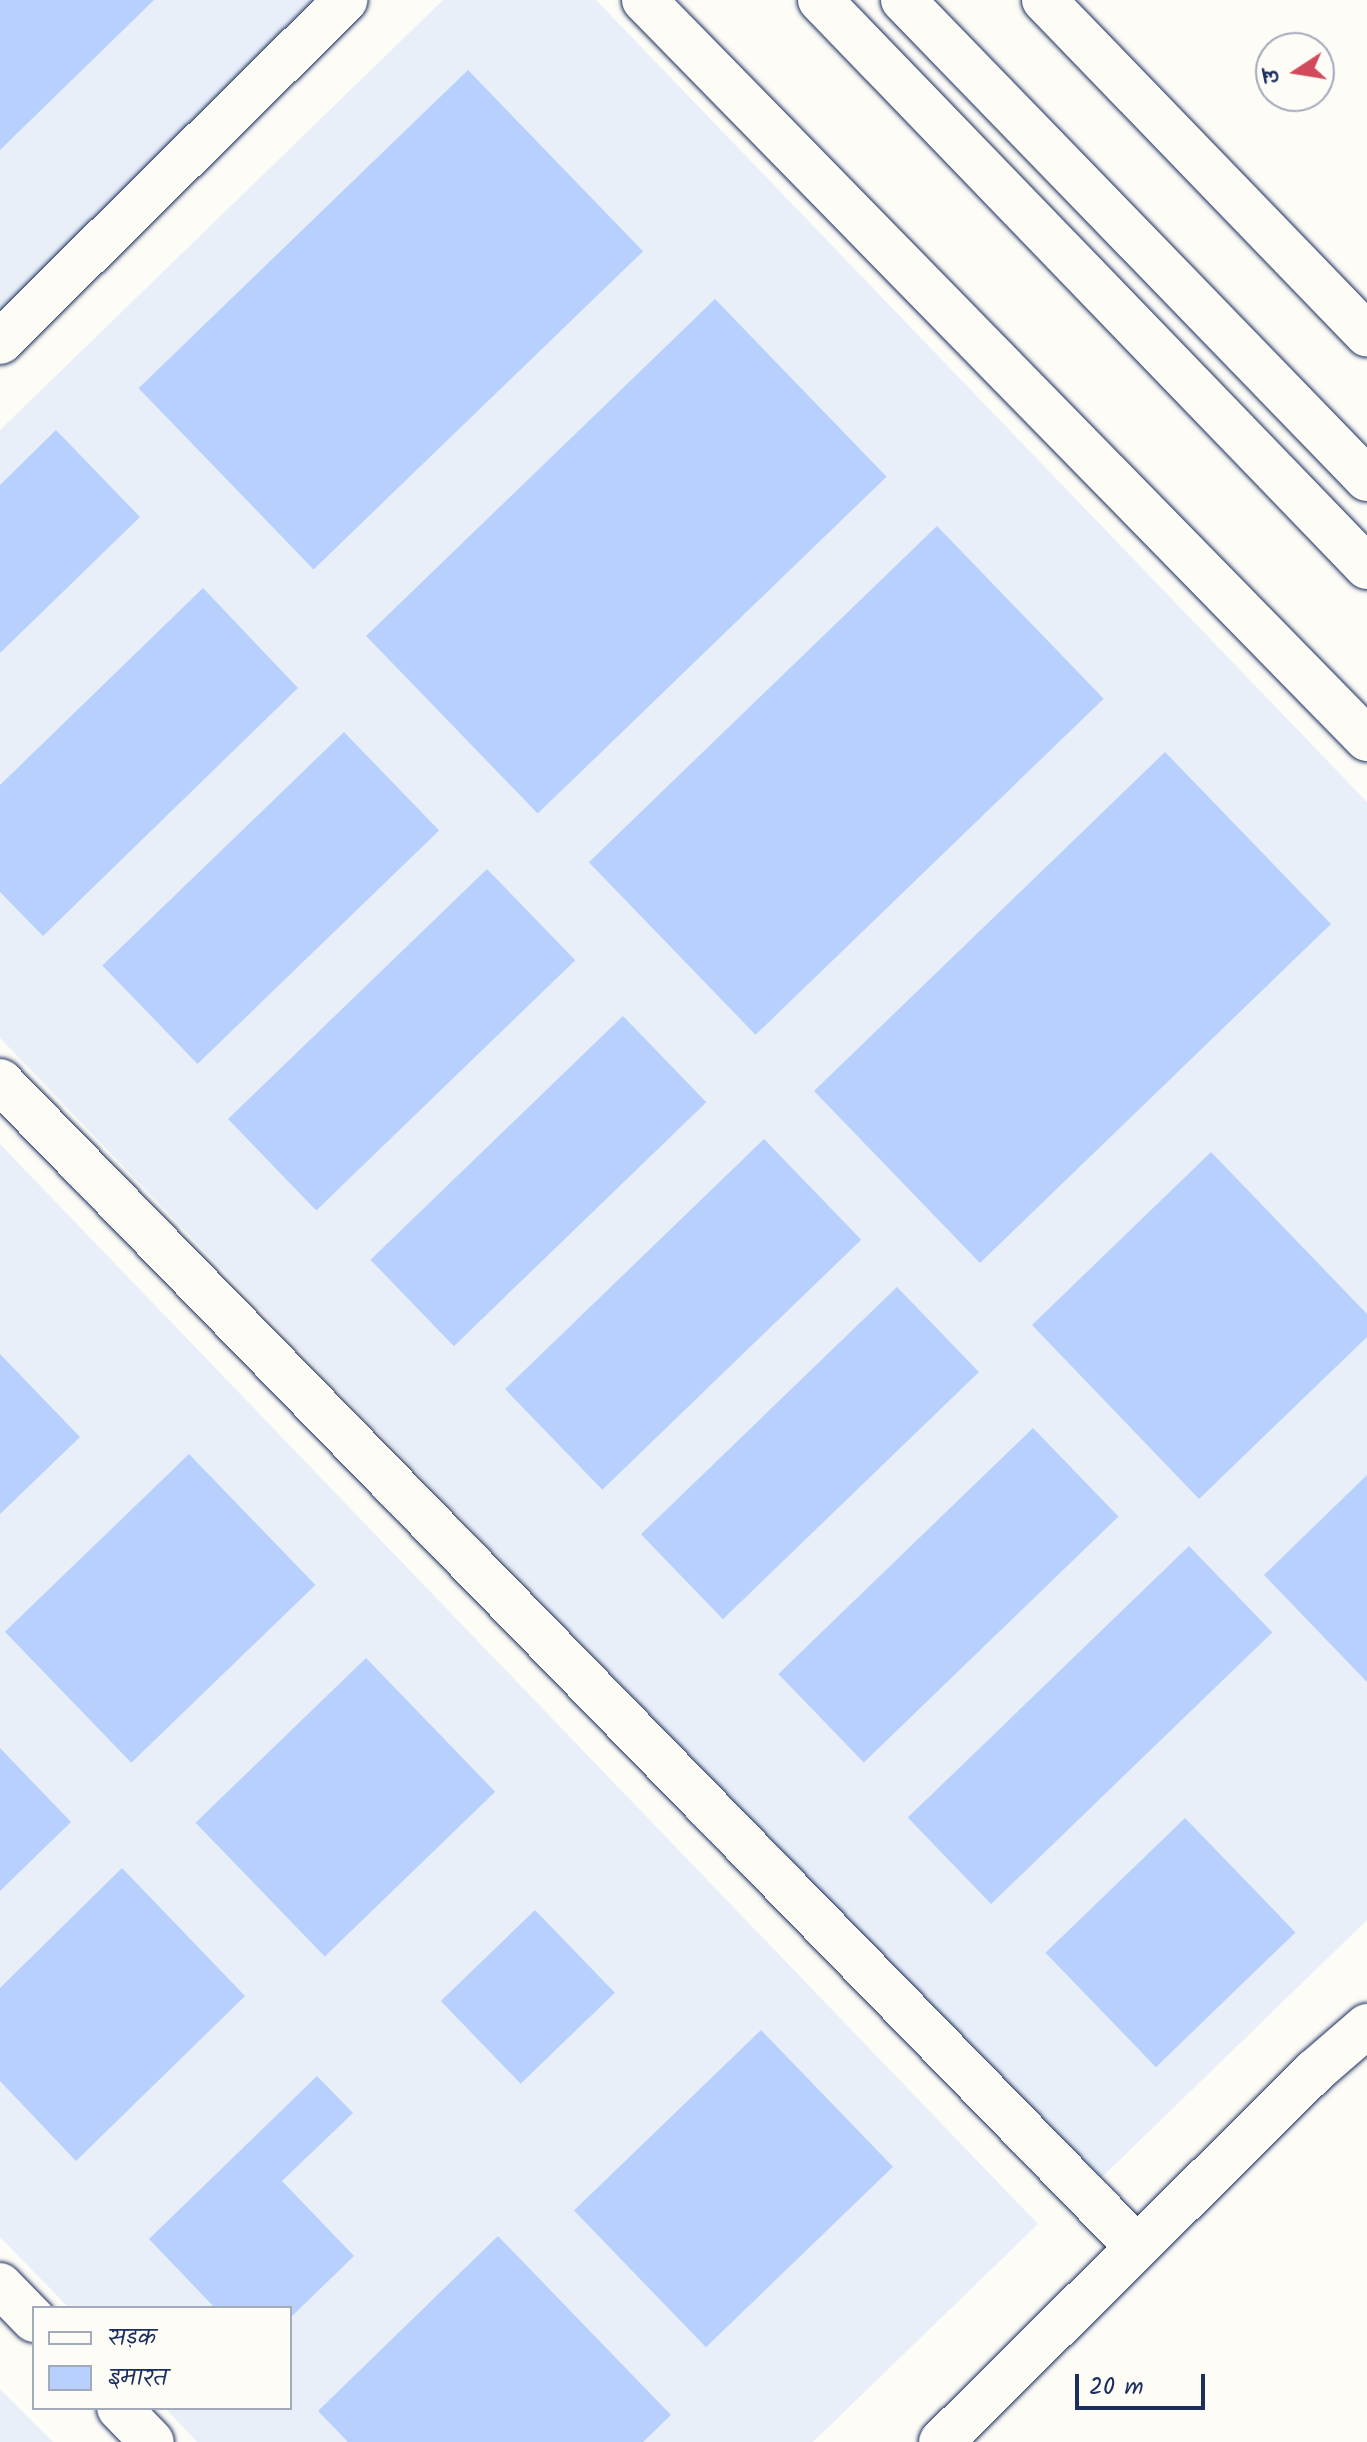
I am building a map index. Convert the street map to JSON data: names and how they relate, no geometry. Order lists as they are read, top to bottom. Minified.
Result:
{"legend":["सड़क","इमारत"],"scale_bar":"20 m","north":"left"}
